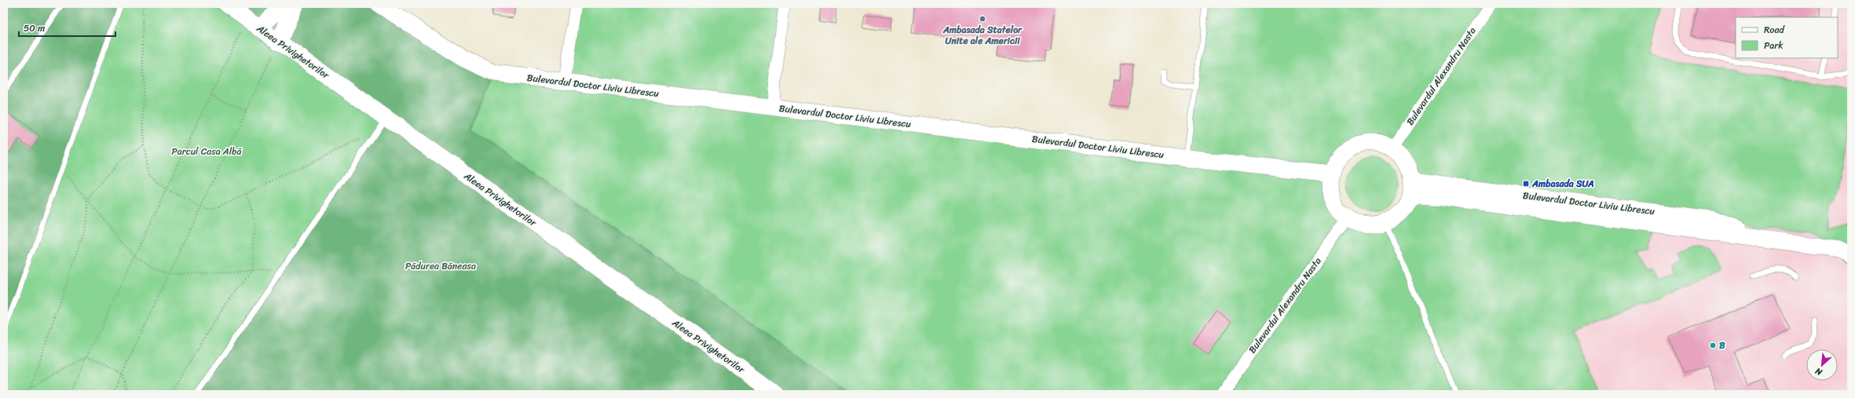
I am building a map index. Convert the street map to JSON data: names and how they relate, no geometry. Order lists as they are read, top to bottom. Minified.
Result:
{"streets":{"street":["Aleea Privighetorilor","Bulevardul Alexandru Nasta","Bulevardul Doctor Liviu Librescu"]},"crossings":[["Bulevardul Alexandru Nasta","Bulevardul Doctor Liviu Librescu"]],"parks":["Parcul Casa Albă","Pădurea Băneasa"],"places":{"other":["Ambasada Statelor Unite ale Americii","B"],"transit":["Ambasada SUA"]},"legend":["Road","Park"],"scale_bar":"50 m","north":"bottom left"}
